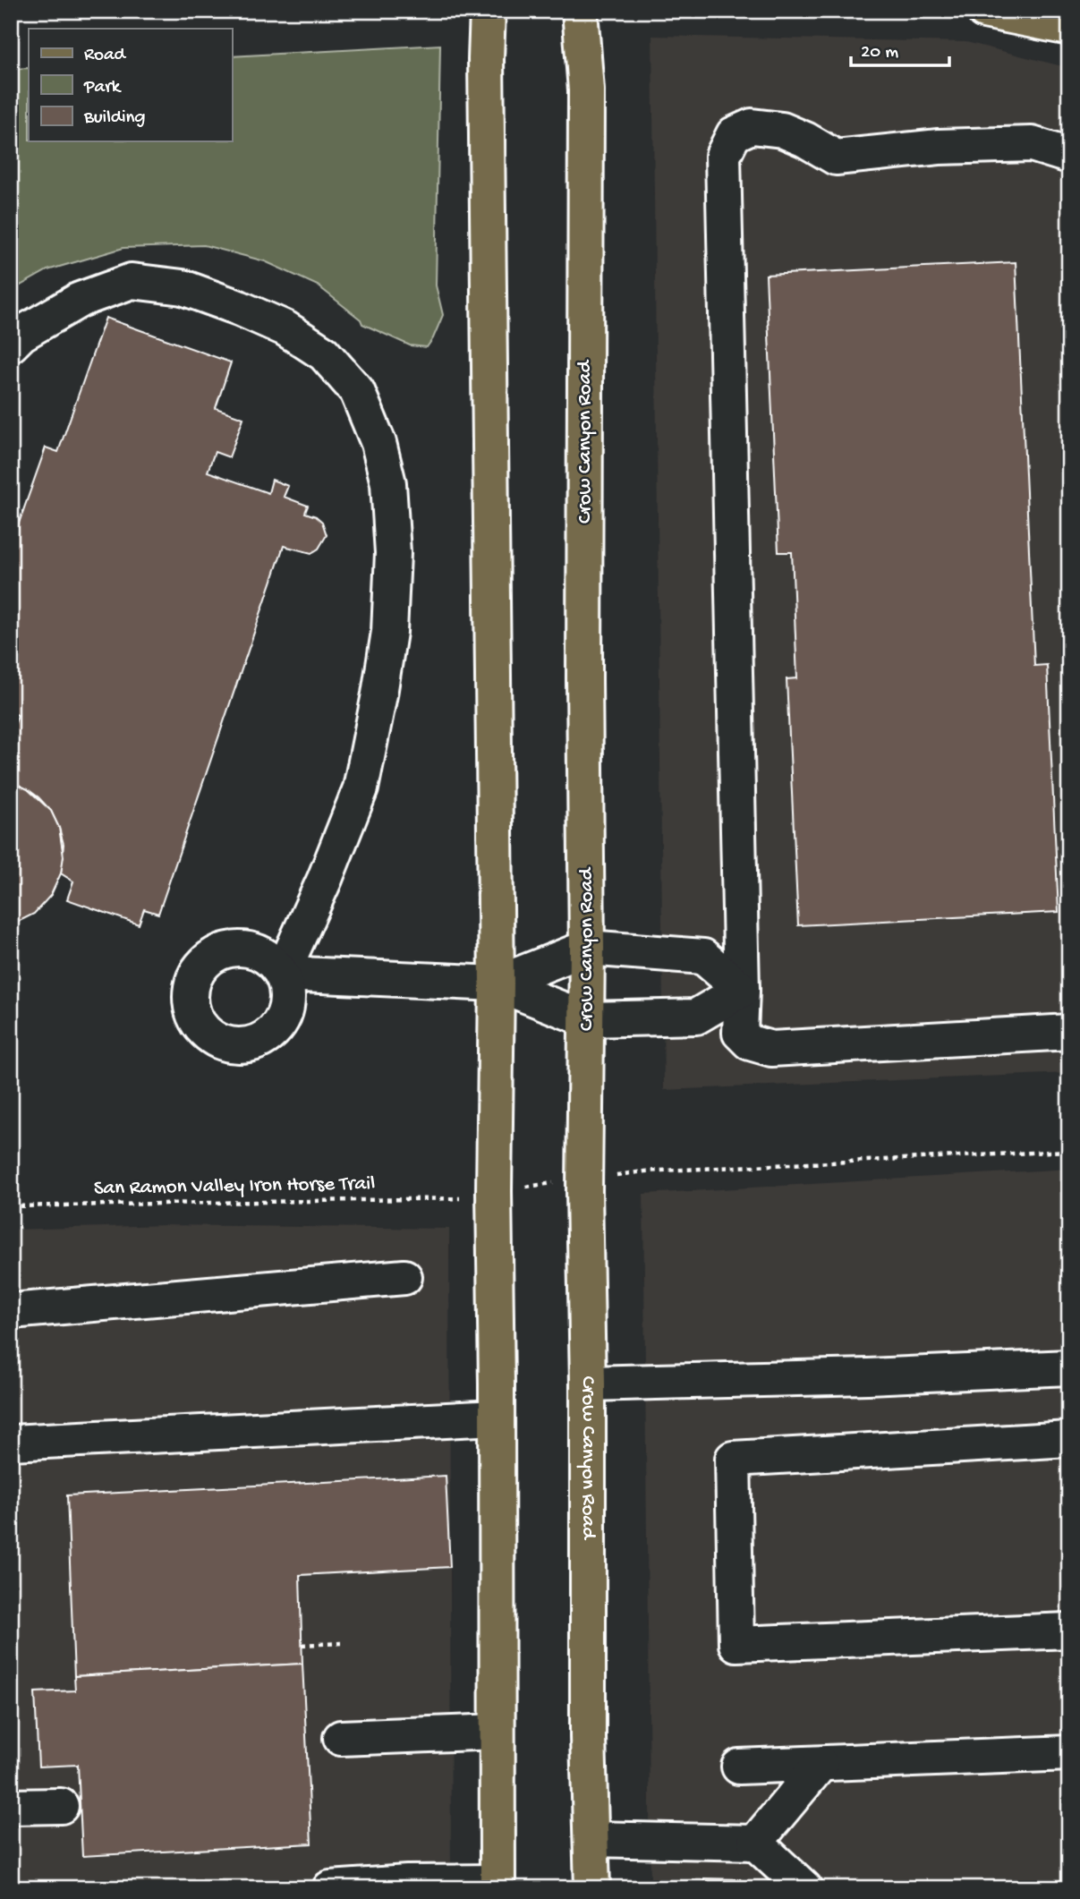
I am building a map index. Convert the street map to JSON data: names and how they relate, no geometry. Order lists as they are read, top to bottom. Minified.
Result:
{"streets":{"main road":["Crow Canyon Road"],"path":["San Ramon Valley Iron Horse Trail"]},"crossings":[["Crow Canyon Road","San Ramon Valley Iron Horse Trail"]],"legend":["Road","Park","Building"],"scale_bar":"20 m"}
